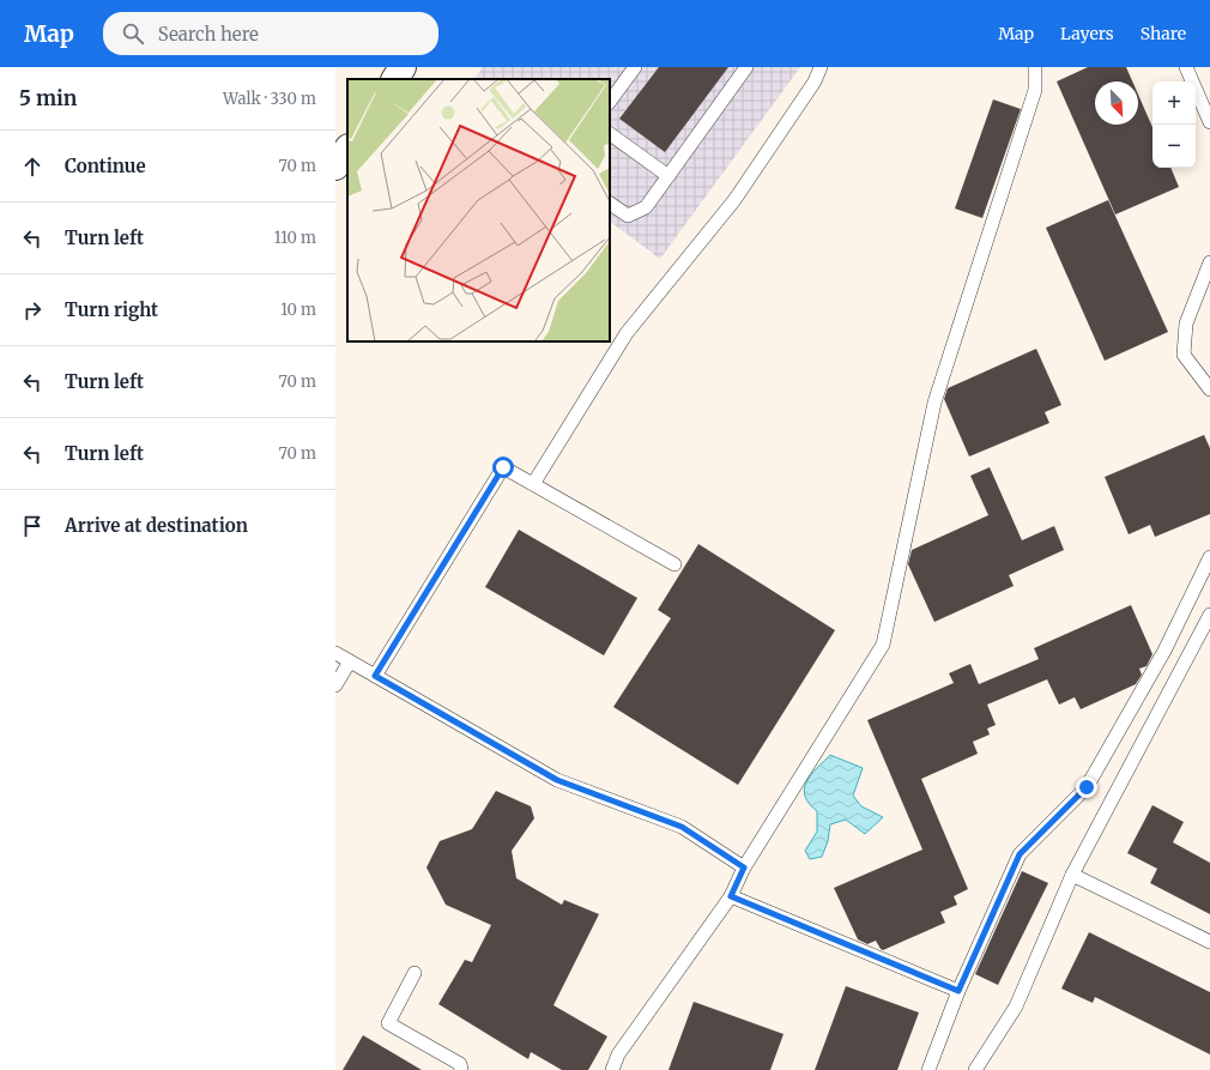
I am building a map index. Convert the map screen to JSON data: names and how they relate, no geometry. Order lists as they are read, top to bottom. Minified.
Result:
{"north":"bottom right","page":{"header":"Map","search":"Search here","nav":["Map","Layers","Share"],"heading":["5 min","Walk · 330 m"],"map_buttons":["+","−"],"list":[["Continue","70 m"],["Turn left","110 m"],["Turn right","10 m"],["Turn left","70 m"],["Turn left","70 m"],"Arrive at destination"]}}
